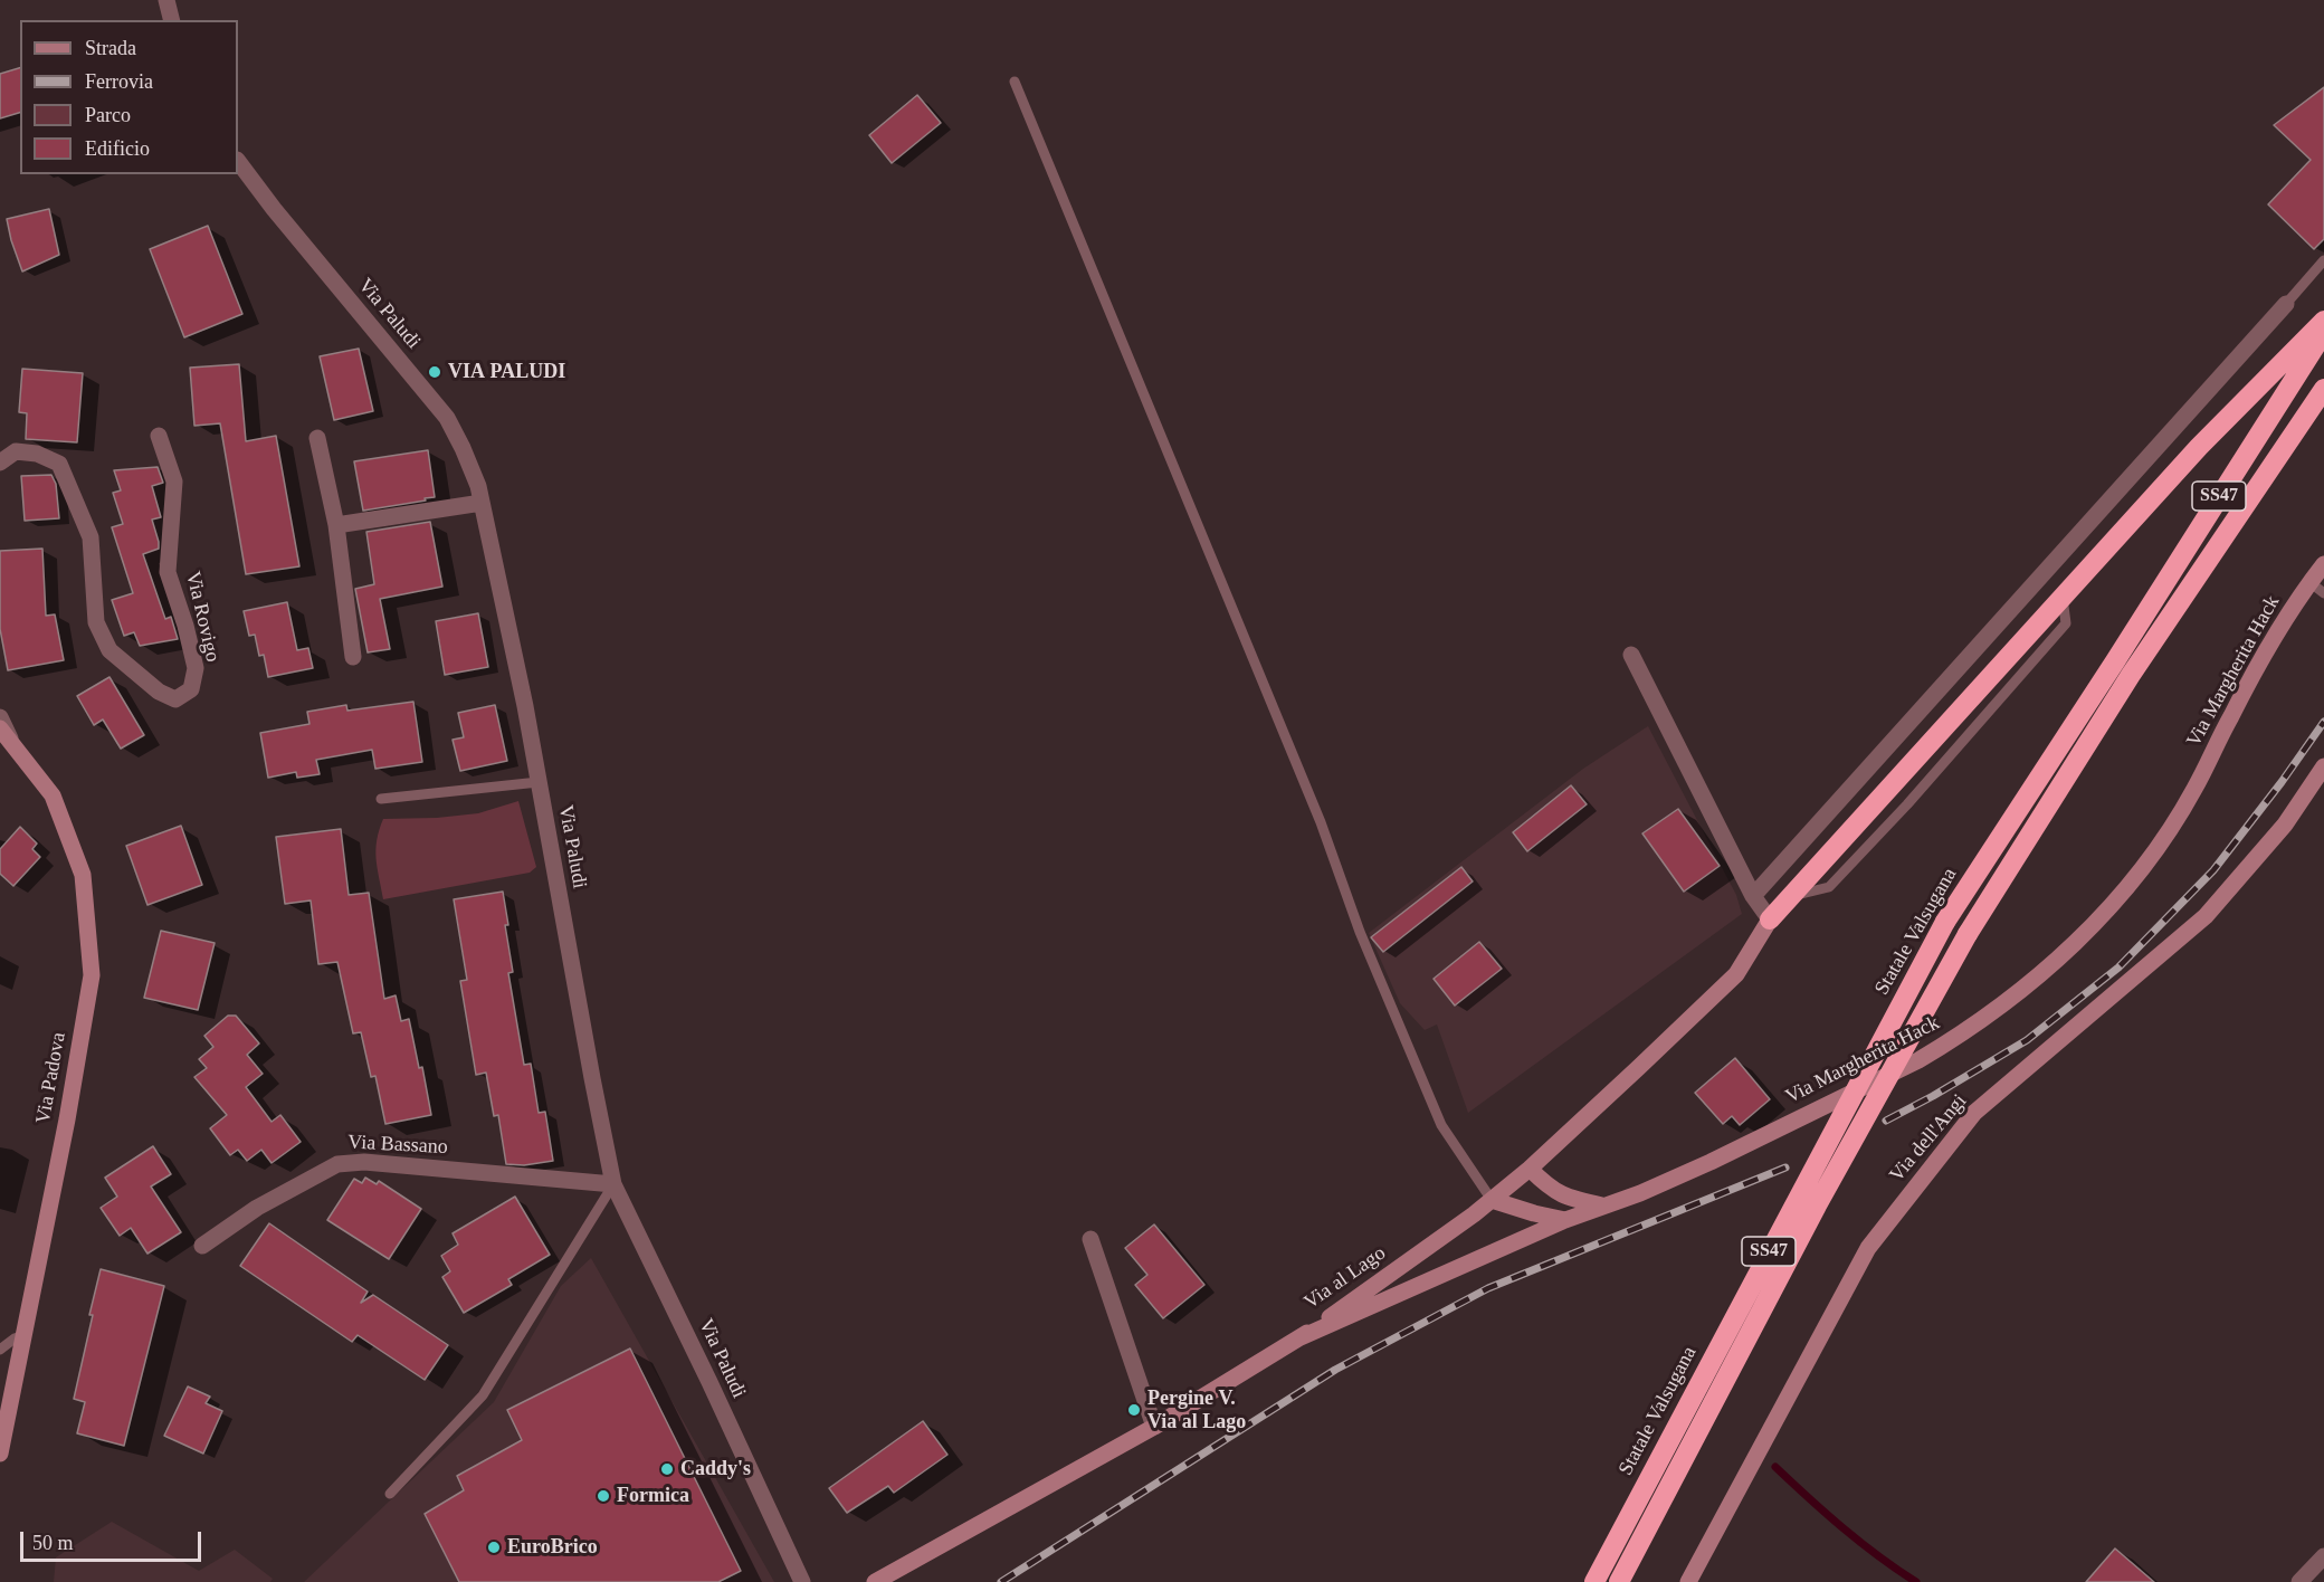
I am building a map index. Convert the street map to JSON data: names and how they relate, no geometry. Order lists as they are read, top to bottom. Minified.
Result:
{"streets":{"highway":["SS47","Statale Valsugana"],"main road":["Via Margherita Hack","Via Padova","Via dell'Angi","Via al Lago"],"street":["Via Paludi","Via Rovigo","Via Bassano"]},"crossings":[["Via Paludi","Via Bassano"],["Via Margherita Hack","Via al Lago"]],"places":["VIA PALUDI","Pergine V. Via al Lago","Caddy's","Formica","EuroBrico"],"legend":["Strada","Ferrovia","Parco","Edificio"],"scale_bar":"50 m"}
